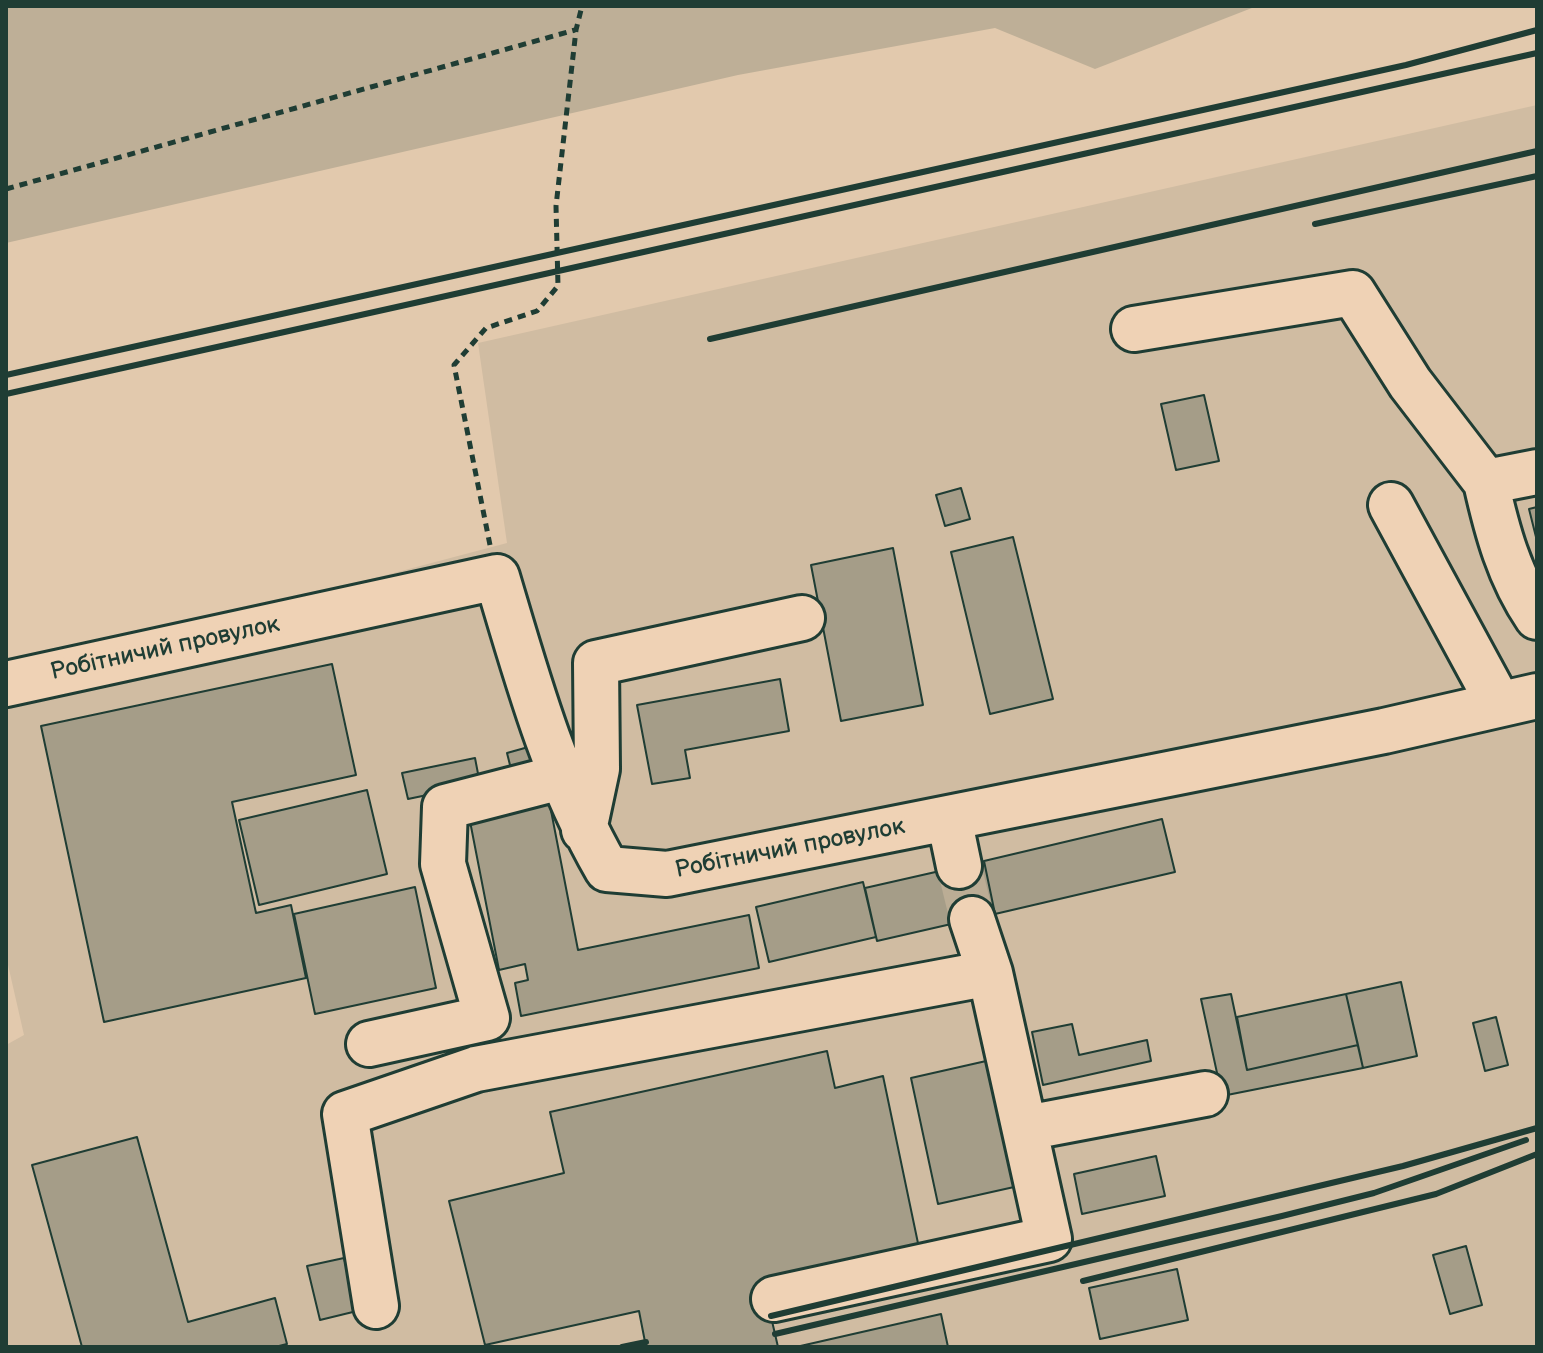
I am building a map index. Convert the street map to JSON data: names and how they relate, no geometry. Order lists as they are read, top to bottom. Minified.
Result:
{"streets":{"street":["Робітничий провулок"]}}
